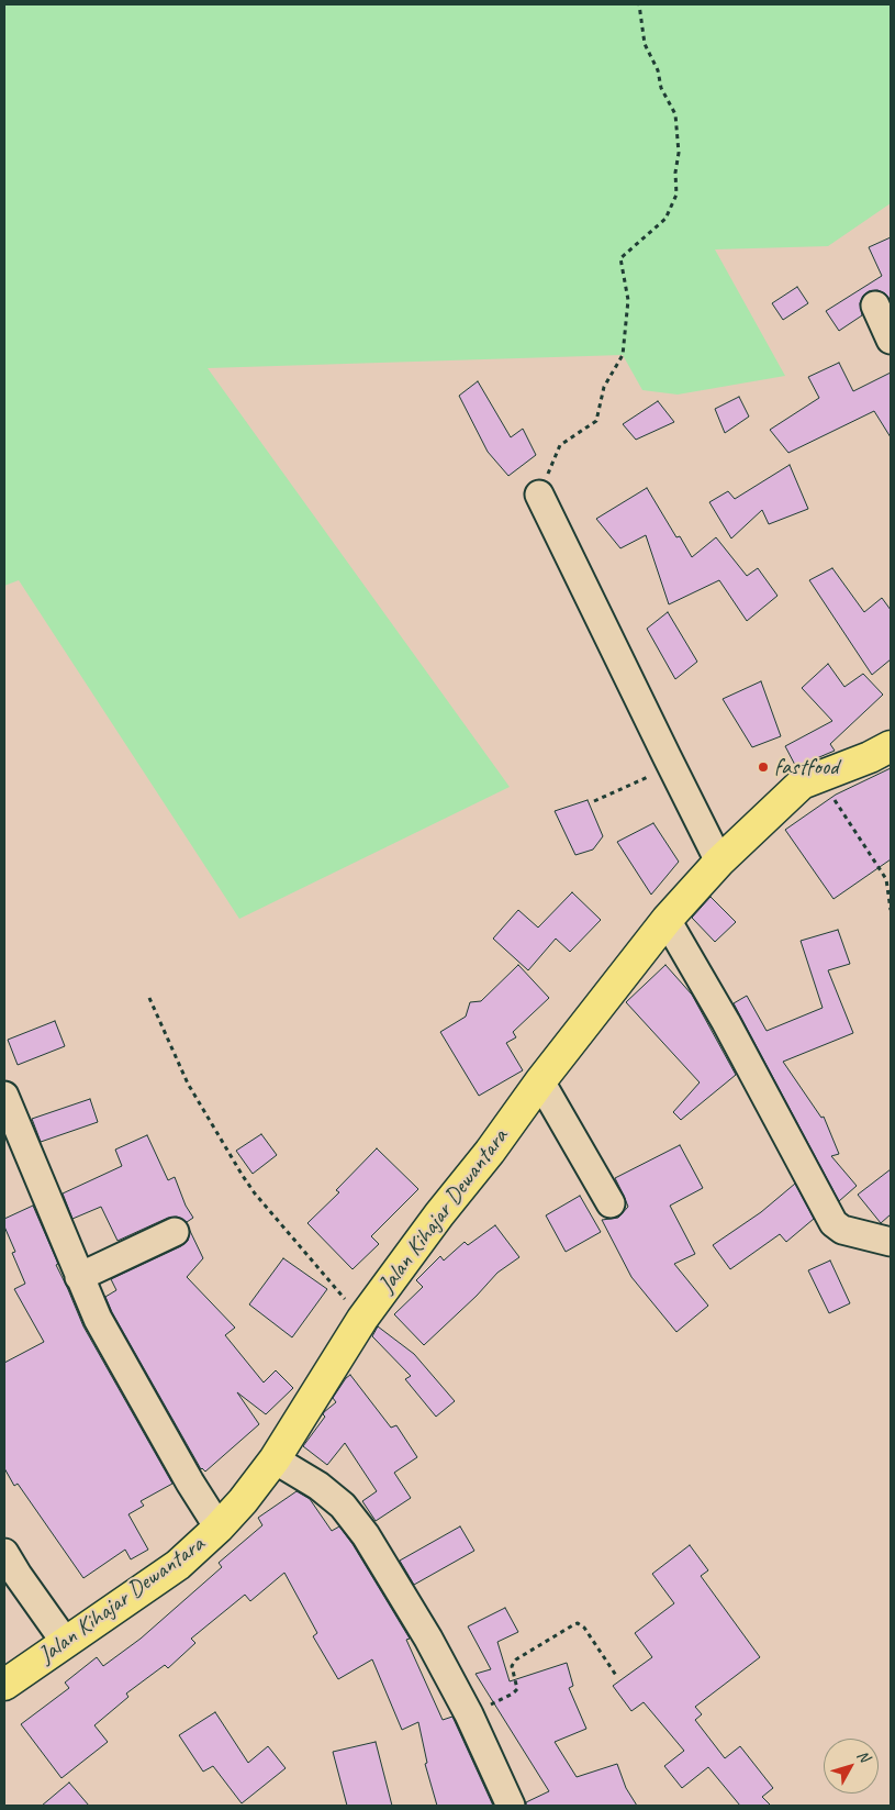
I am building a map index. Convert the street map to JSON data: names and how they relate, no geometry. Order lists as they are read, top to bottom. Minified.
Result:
{"streets":{"main road":["Jalan Kihajar Dewantara"]},"places":["fastfood"],"north":"top right"}
